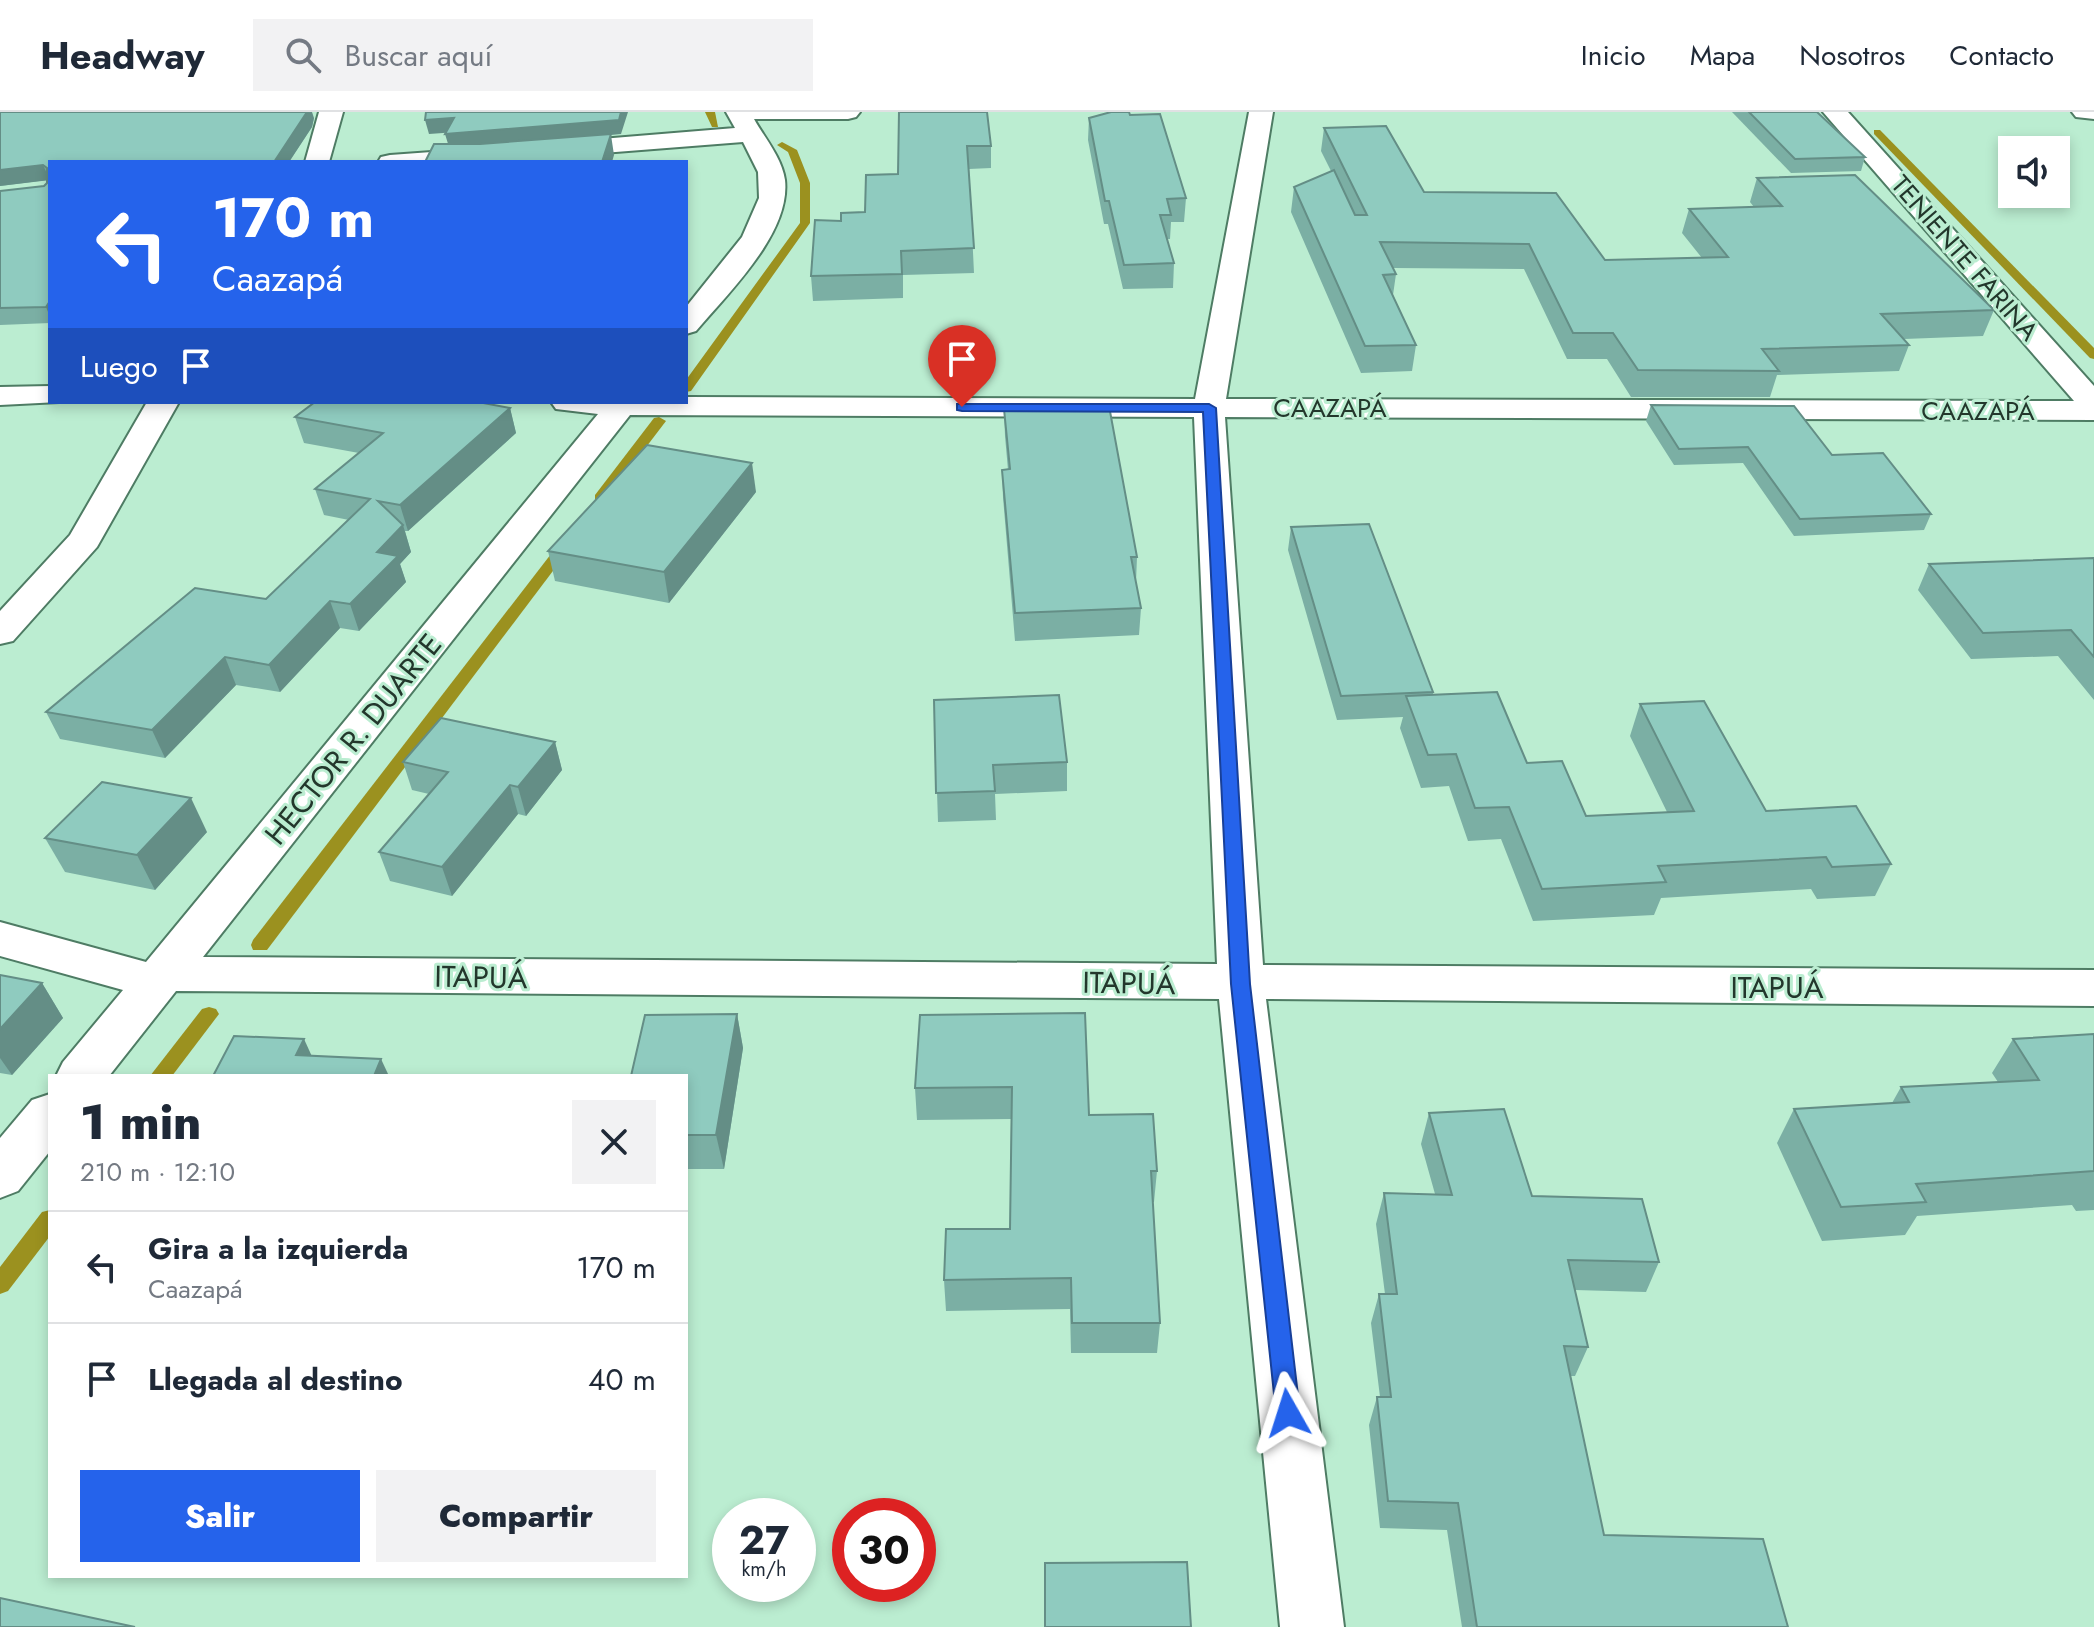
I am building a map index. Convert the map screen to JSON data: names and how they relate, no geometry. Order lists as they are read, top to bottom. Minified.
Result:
{"streets":{"street":["TENIENTE FARINA","CAAZAPÁ","HECTOR R. DUARTE","ITAPUÁ"]},"crossings":[["TENIENTE FARINA","CAAZAPÁ"],["CAAZAPÁ","HECTOR R. DUARTE"],["HECTOR R. DUARTE","ITAPUÁ"]],"page":{"header":"Headway","search":"Buscar aquí","nav":["Inicio","Mapa","Nosotros","Contacto"],"turn":["170 m","Caazapá"],"then":"Luego","heading":["1 min","210 m · 12:10"],"list":[{"name":"Gira a la izquierda","note":"Caazapá","value":"170 m"},{"name":"Llegada al destino","value":"40 m"}],"buttons":["Salir","Compartir"],"speed":"27 km/h","limit":"30"}}
